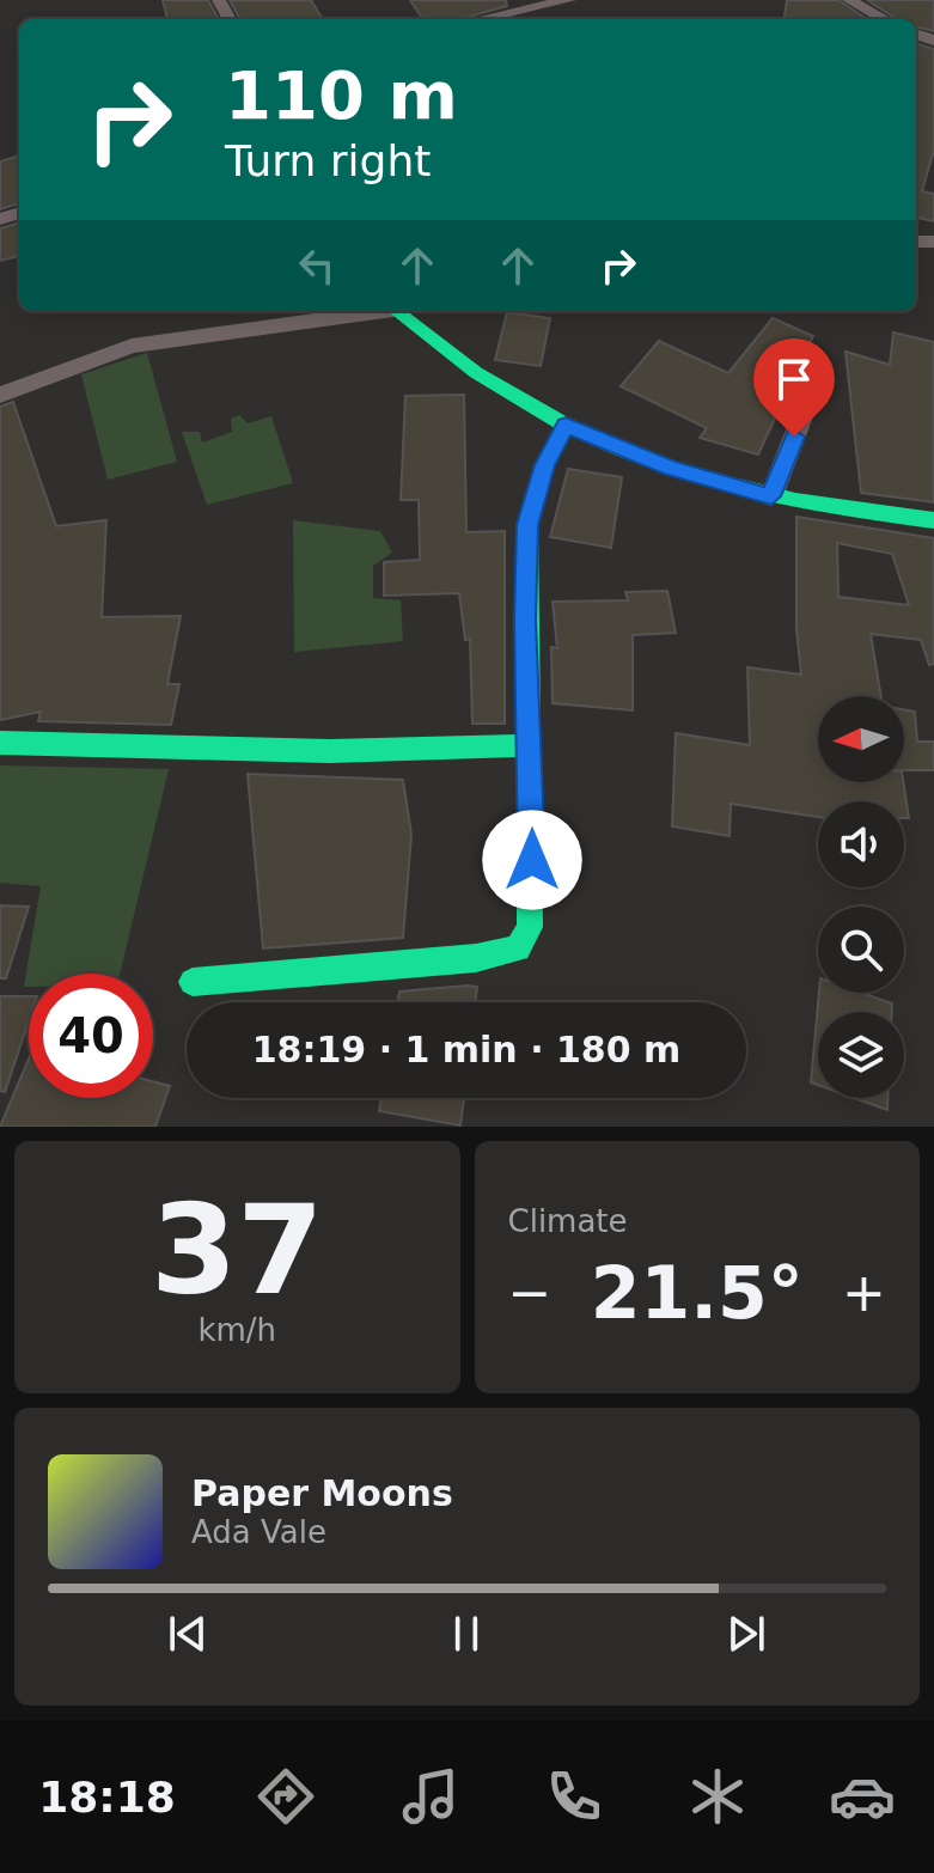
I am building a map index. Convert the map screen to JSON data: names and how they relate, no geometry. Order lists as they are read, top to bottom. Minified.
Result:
{"north":"left","page":{"turn":["110 m","Turn right"],"limit":"40","trip":"18:19 · 1 min · 180 m","tile":[["37","km/h"],"Climate"],"heat":["−","21.5°","+"],"song":["Paper Moons","Ada Vale"],"tabs":"18:18"}}
